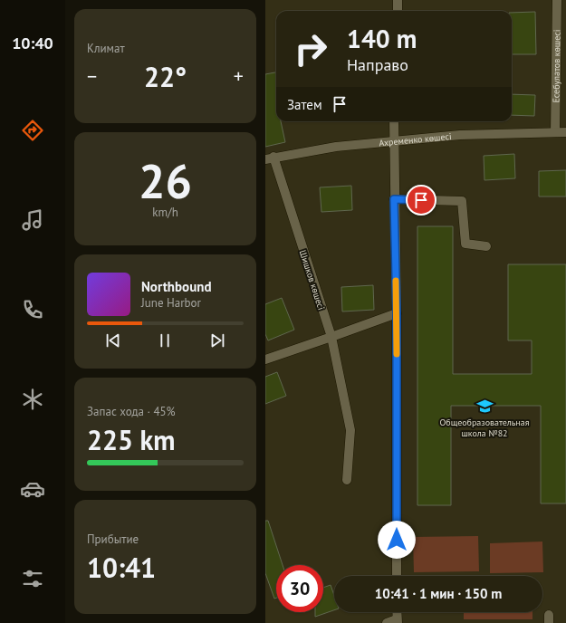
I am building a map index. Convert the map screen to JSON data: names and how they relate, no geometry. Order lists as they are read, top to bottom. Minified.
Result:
{"streets":{"street":["Есебулатов көшесі","Ахременко көшесі","Шишков көшесі"]},"crossings":[["Есебулатов көшесі","Ахременко көшесі"],["Ахременко көшесі","Шишков көшесі"]],"places":{"school or university":["Общеобразовательная школа №82"]},"page":{"tabs":"10:40","tile":["Климат",["26","km/h"],["Запас хода · 45%","225 km"],["Прибытие","10:41"]],"turn":["140 m","Направо"],"heat":["−","22°","+"],"then":"Затем","song":["Northbound","June Harbor"],"limit":"30","trip":"10:41 · 1 мин · 150 m"}}
